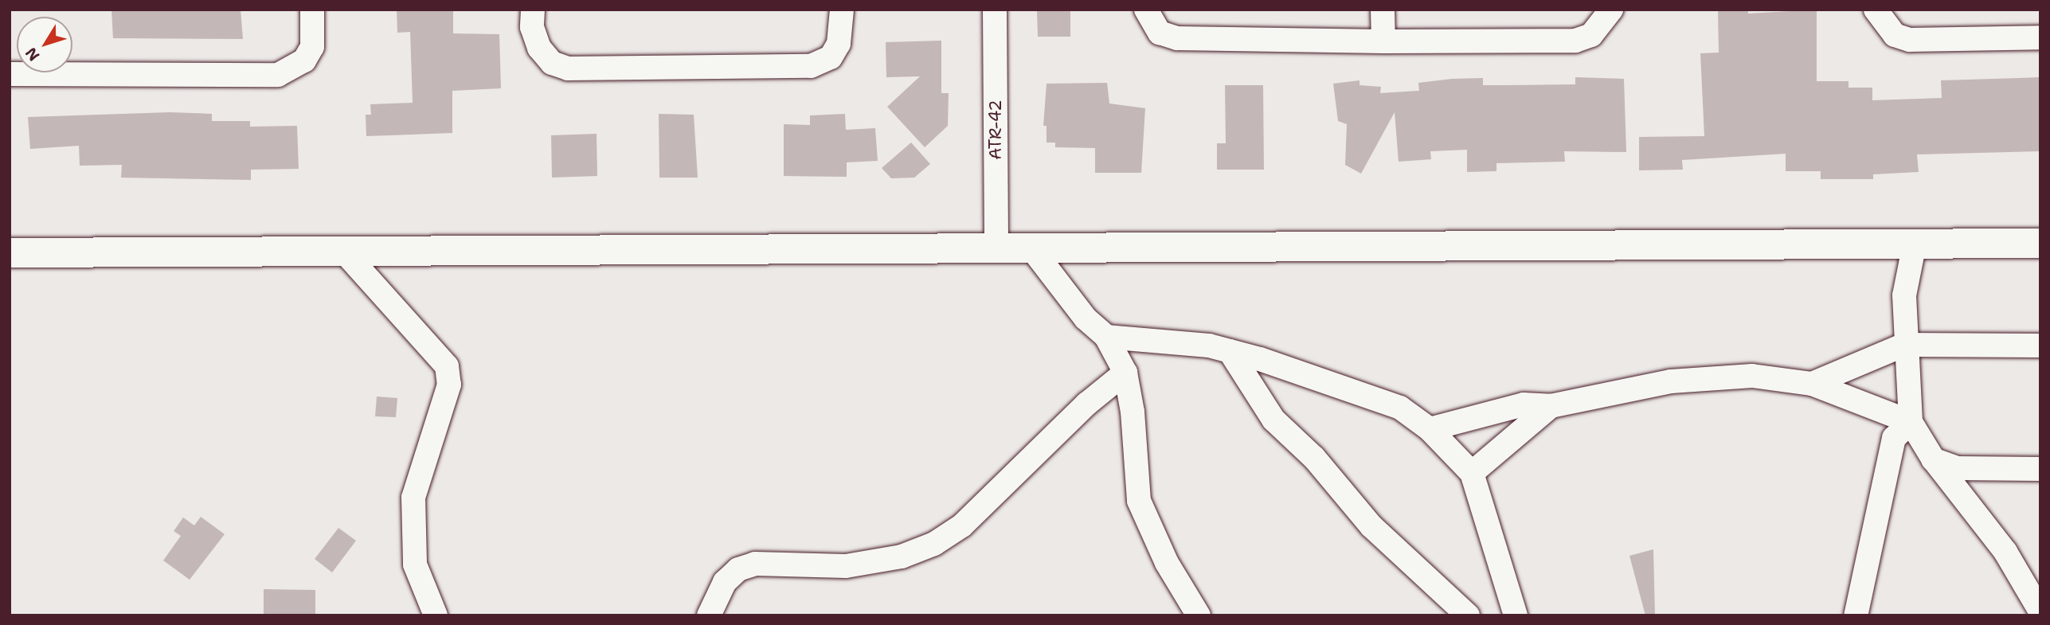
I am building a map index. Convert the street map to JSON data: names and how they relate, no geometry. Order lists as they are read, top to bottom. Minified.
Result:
{"streets":{"street":["ATR-42"]},"north":"bottom left"}
